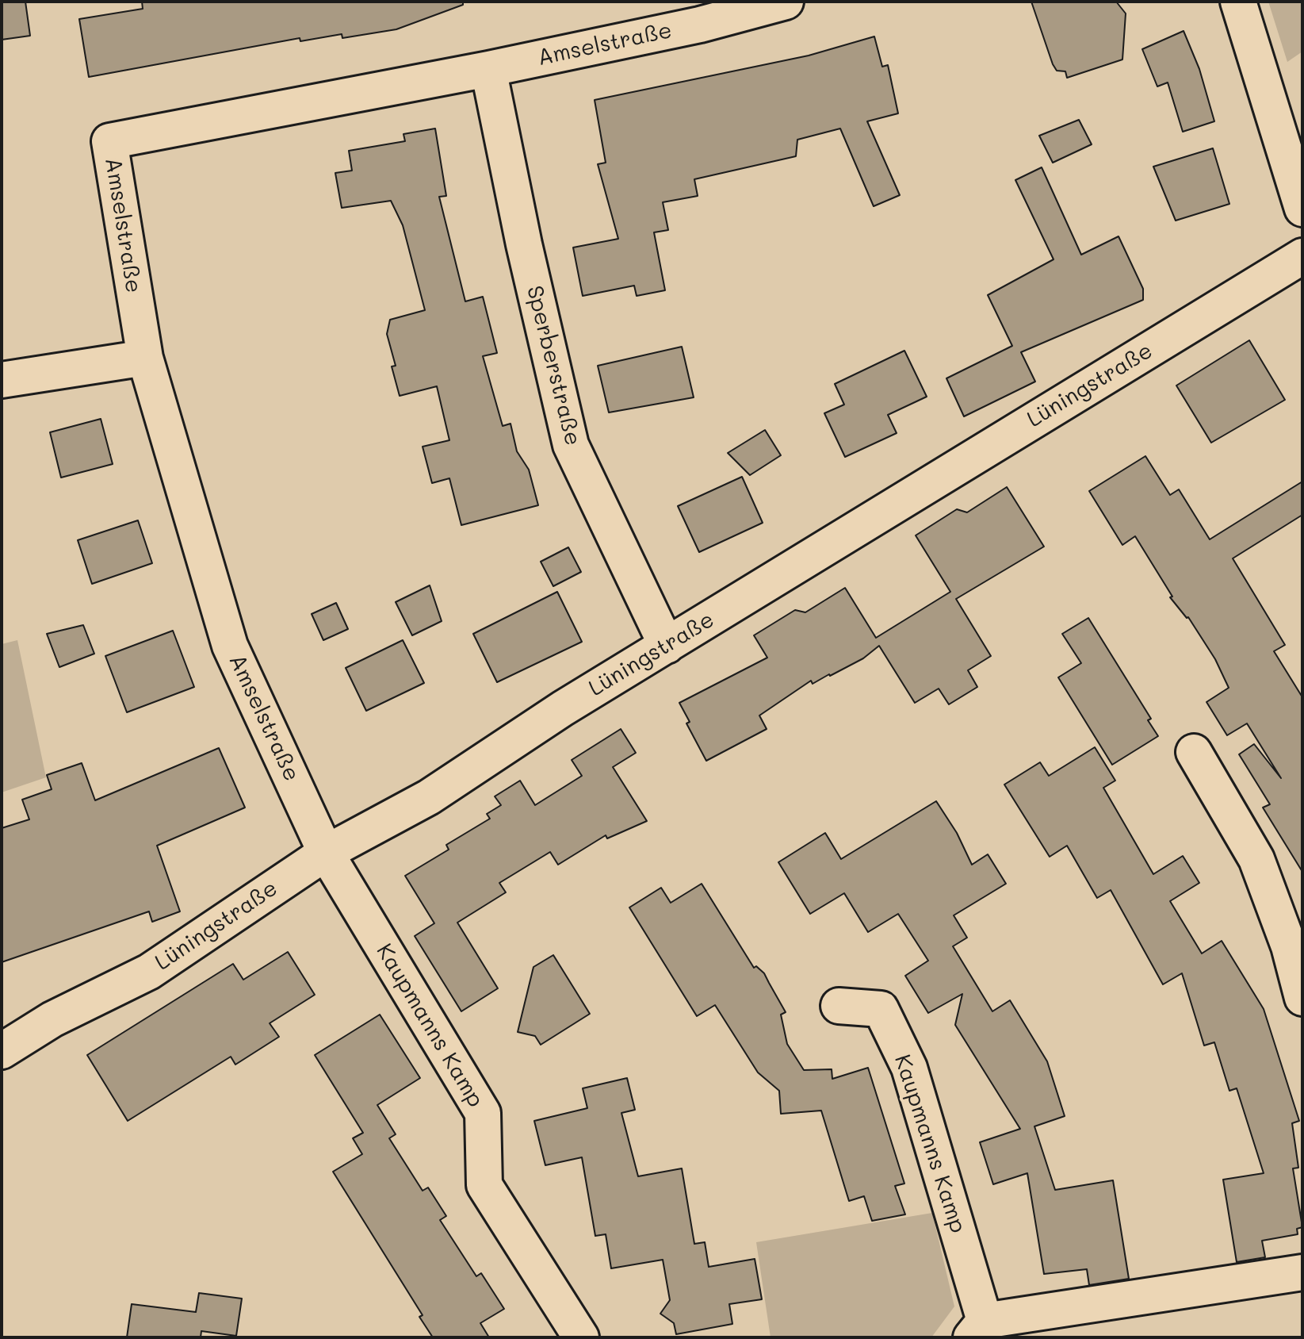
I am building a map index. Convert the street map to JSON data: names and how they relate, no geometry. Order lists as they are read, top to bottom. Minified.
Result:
{"streets":{"street":["Amselstraße","Sperberstraße","Lüningstraße","Kaupmanns Kamp"]},"crossings":[["Amselstraße","Sperberstraße"],["Amselstraße","Lüningstraße"],["Amselstraße","Kaupmanns Kamp"],["Sperberstraße","Lüningstraße"],["Lüningstraße","Kaupmanns Kamp"]]}
